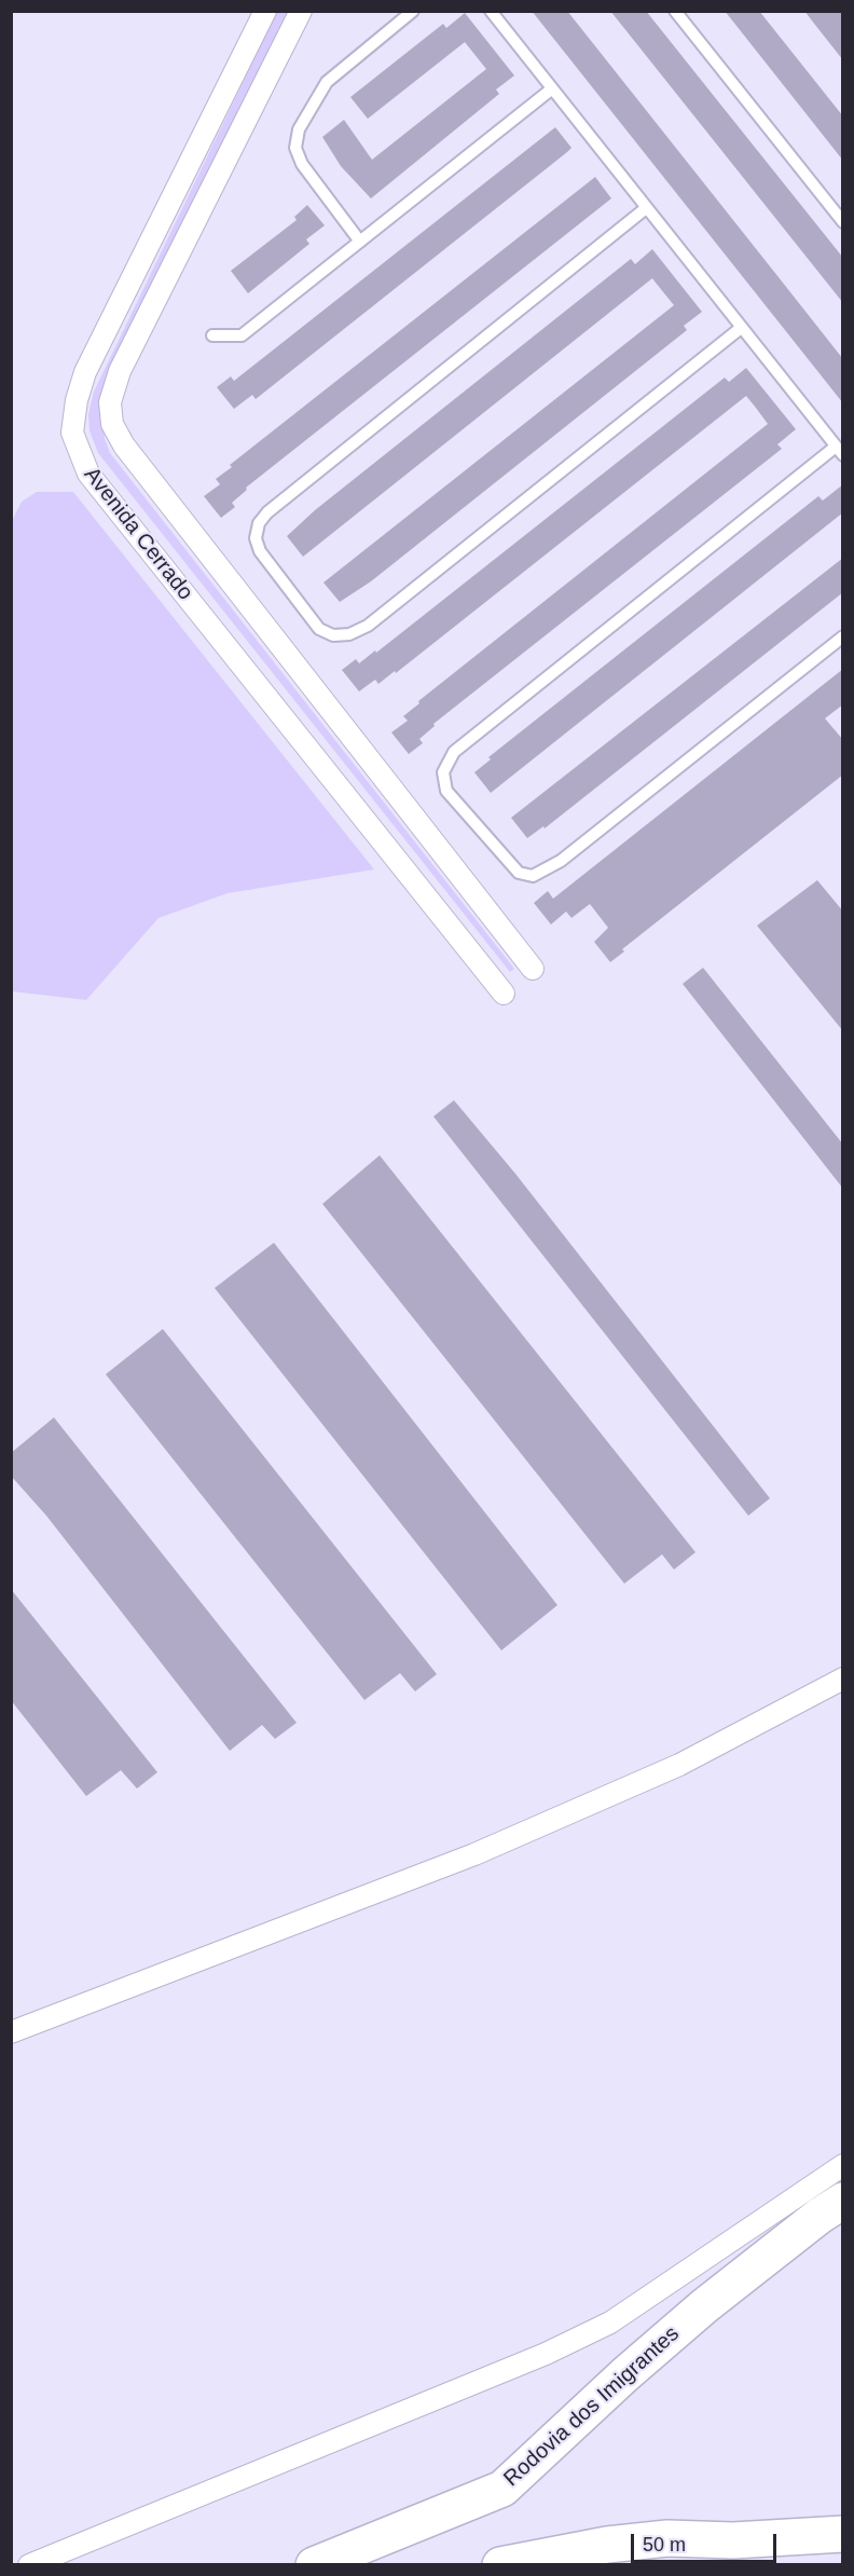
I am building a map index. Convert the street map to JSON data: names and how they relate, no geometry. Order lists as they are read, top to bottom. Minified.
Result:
{"streets":{"highway":["Rodovia dos Imigrantes"],"street":["Avenida Cerrado"]},"scale_bar":"50 m"}
